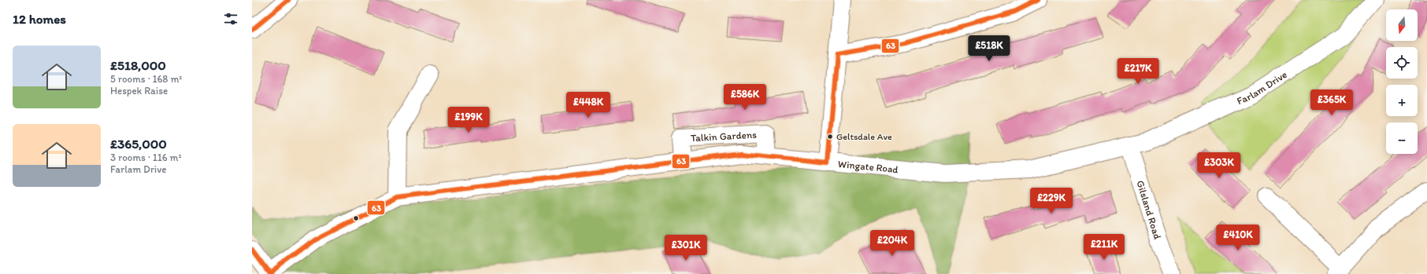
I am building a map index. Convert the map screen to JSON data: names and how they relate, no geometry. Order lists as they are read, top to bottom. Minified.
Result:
{"streets":{"street":["Farlam Drive","Talkin Gardens","Wingate Road","Gilsland Road"]},"crossings":[["Farlam Drive","Wingate Road"],["Farlam Drive","Gilsland Road"],["Talkin Gardens","Wingate Road"],["Wingate Road","Gilsland Road"]],"places":["Geltsdale Ave"],"lines":["transit line 63"],"north":"bottom","page":{"heading":"12 homes","map_buttons":["+","−"],"price":["£518K","£217K","£586K","£365K","£448K","£199K","£303K","£229K","£410K","£204K","£211K","£301K"],"list":[{"name":"£518,000","note":"5 rooms · 168 m² · Hespek Raise"},{"name":"£365,000","note":"3 rooms · 116 m² · Farlam Drive"}]}}
